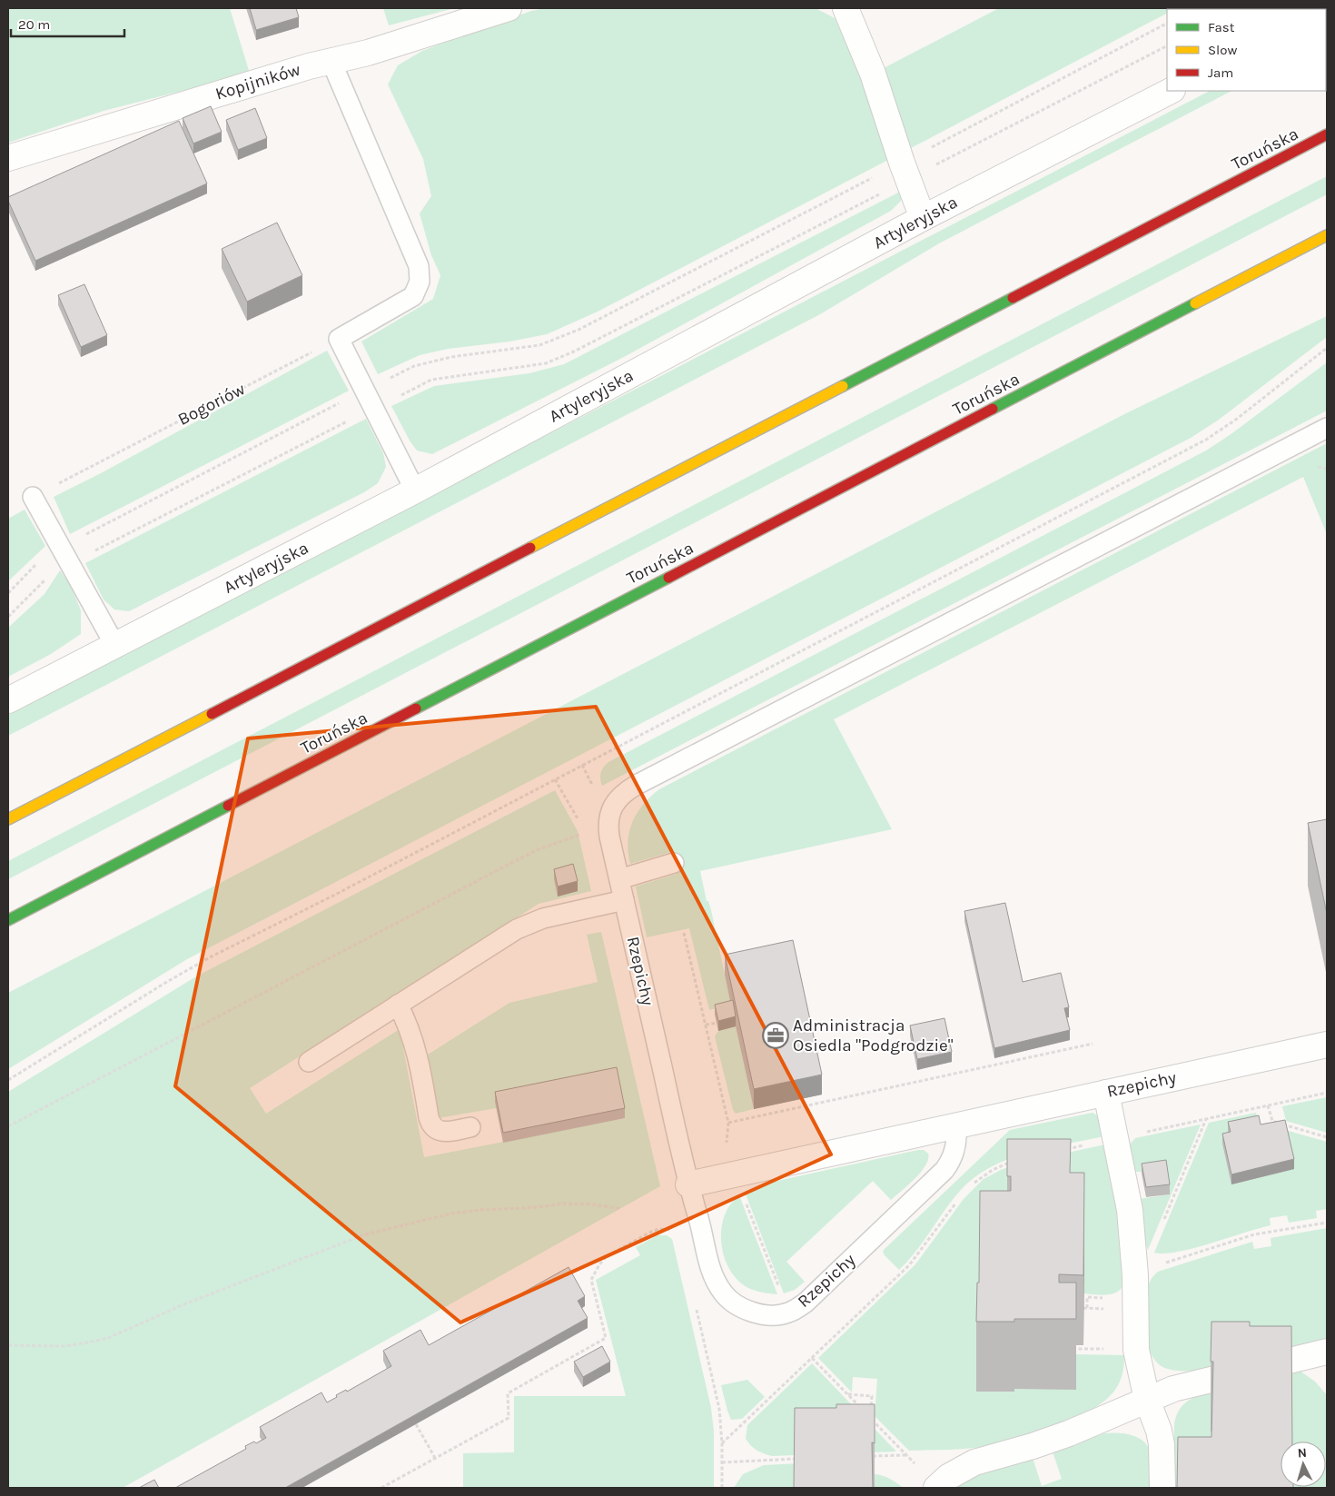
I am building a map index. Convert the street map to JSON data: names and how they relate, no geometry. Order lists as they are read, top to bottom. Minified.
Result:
{"streets":{"highway":["Toruńska"],"street":["Kopijników","Artyleryjska","Rzepichy"],"path":["Bogoriów"]},"places":{"office":["Administracja Osiedla \"Podgrodzie\""]},"legend":["Fast","Slow","Jam"],"scale_bar":"20 m","north":"top"}
